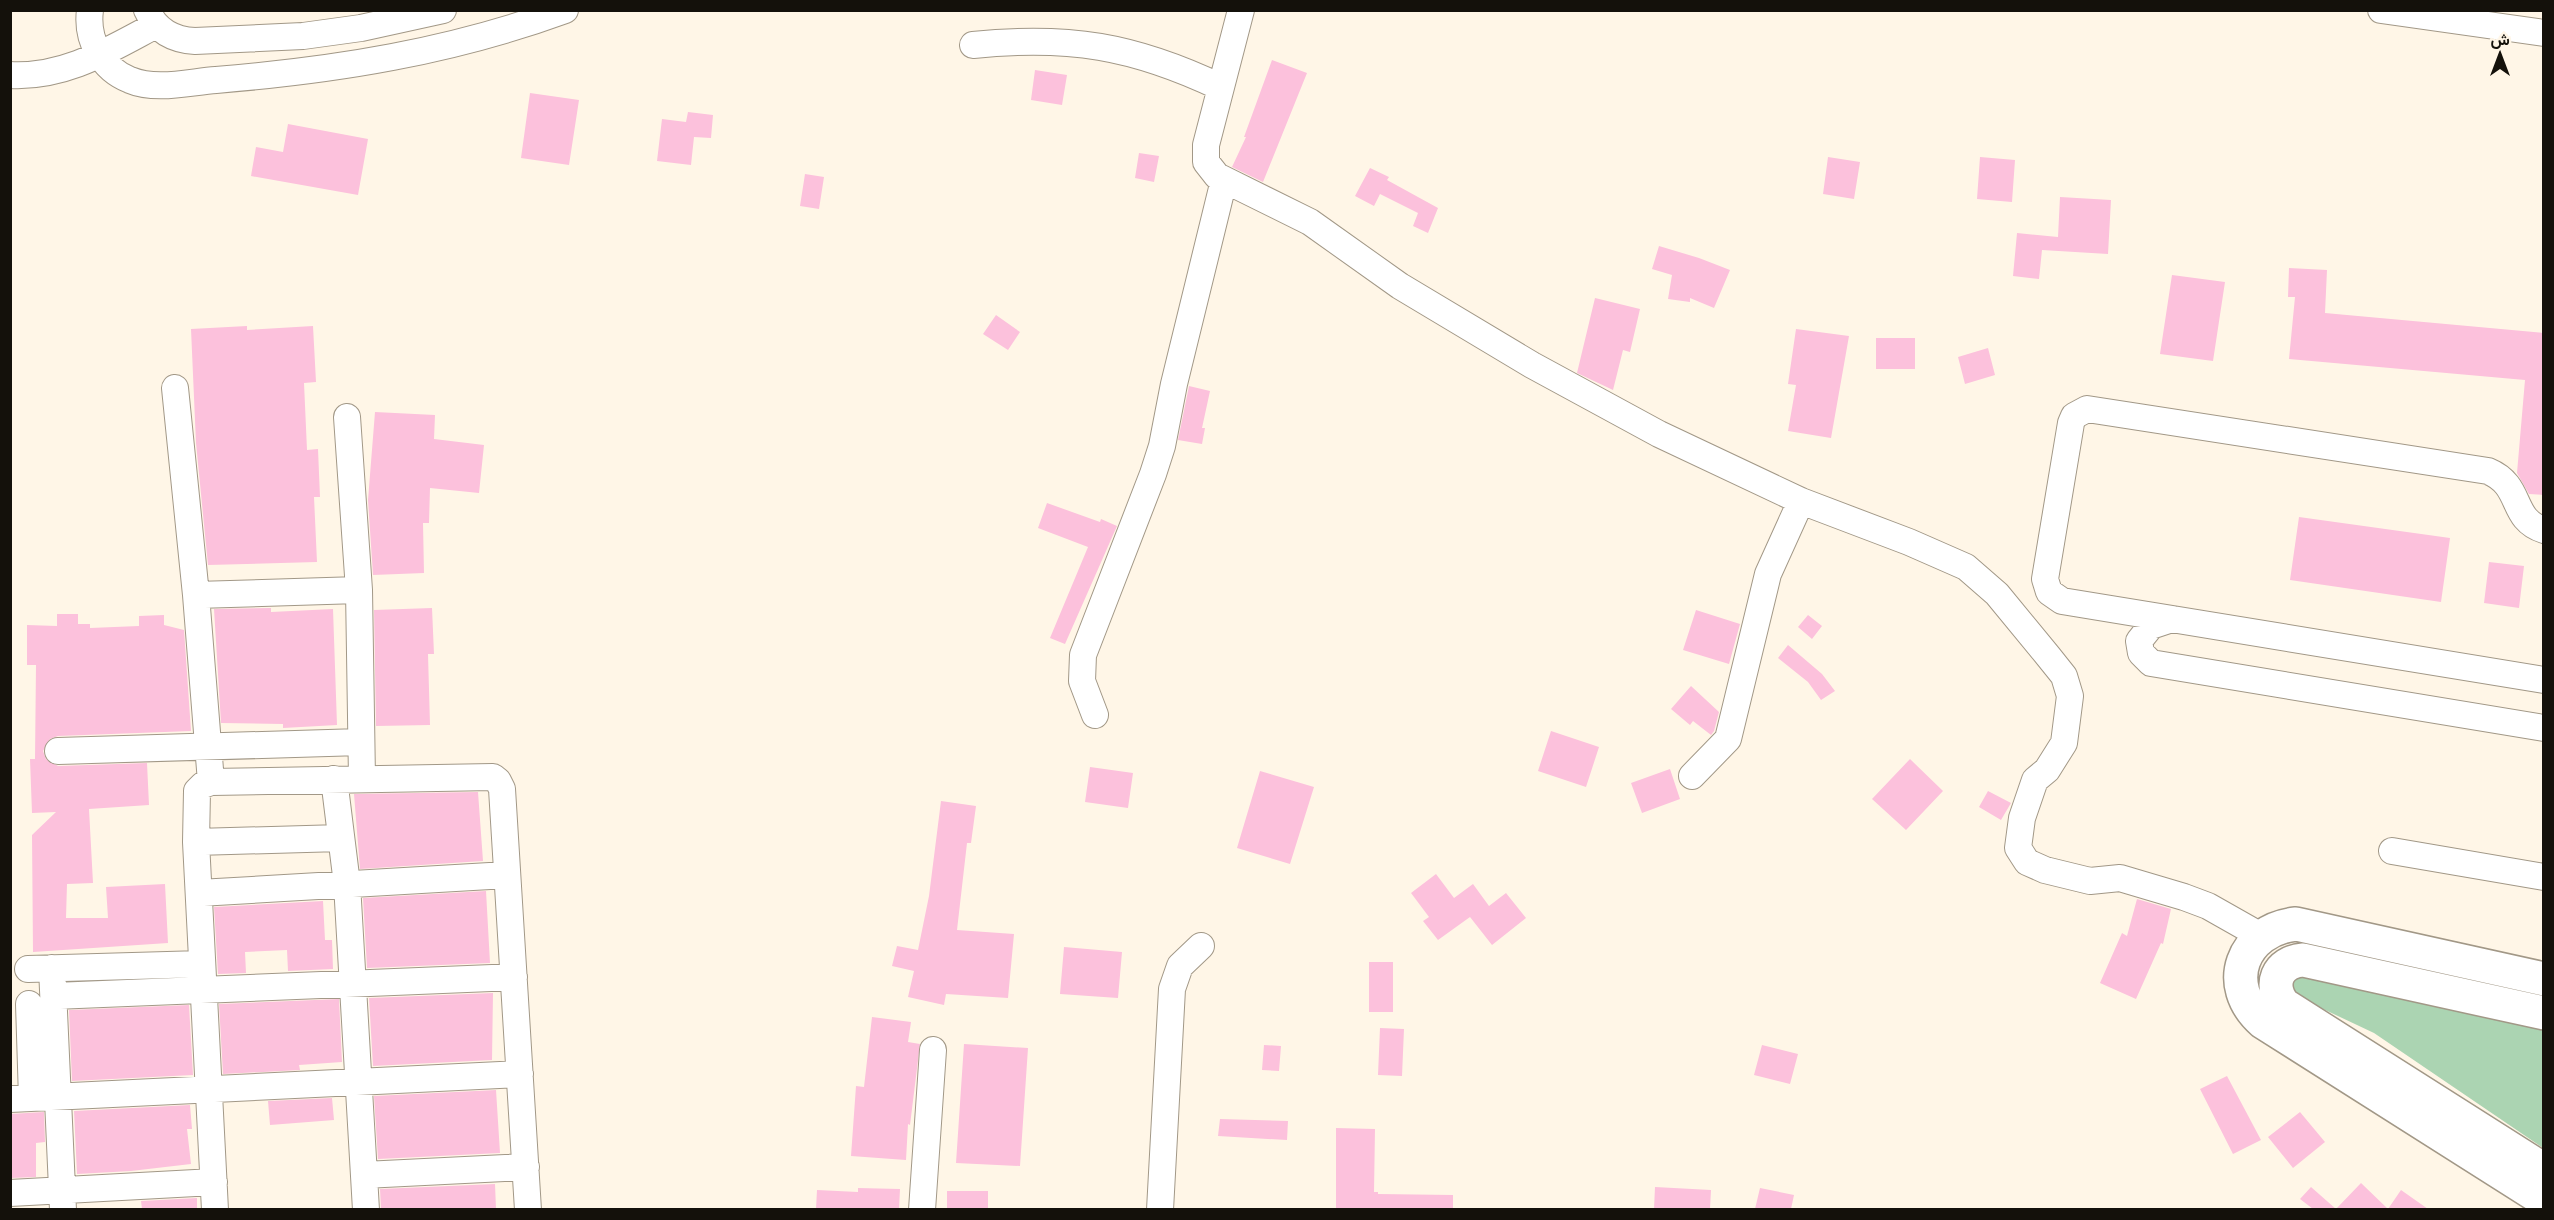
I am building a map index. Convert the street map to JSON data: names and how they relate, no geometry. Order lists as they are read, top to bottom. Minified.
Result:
{"north":"top"}
